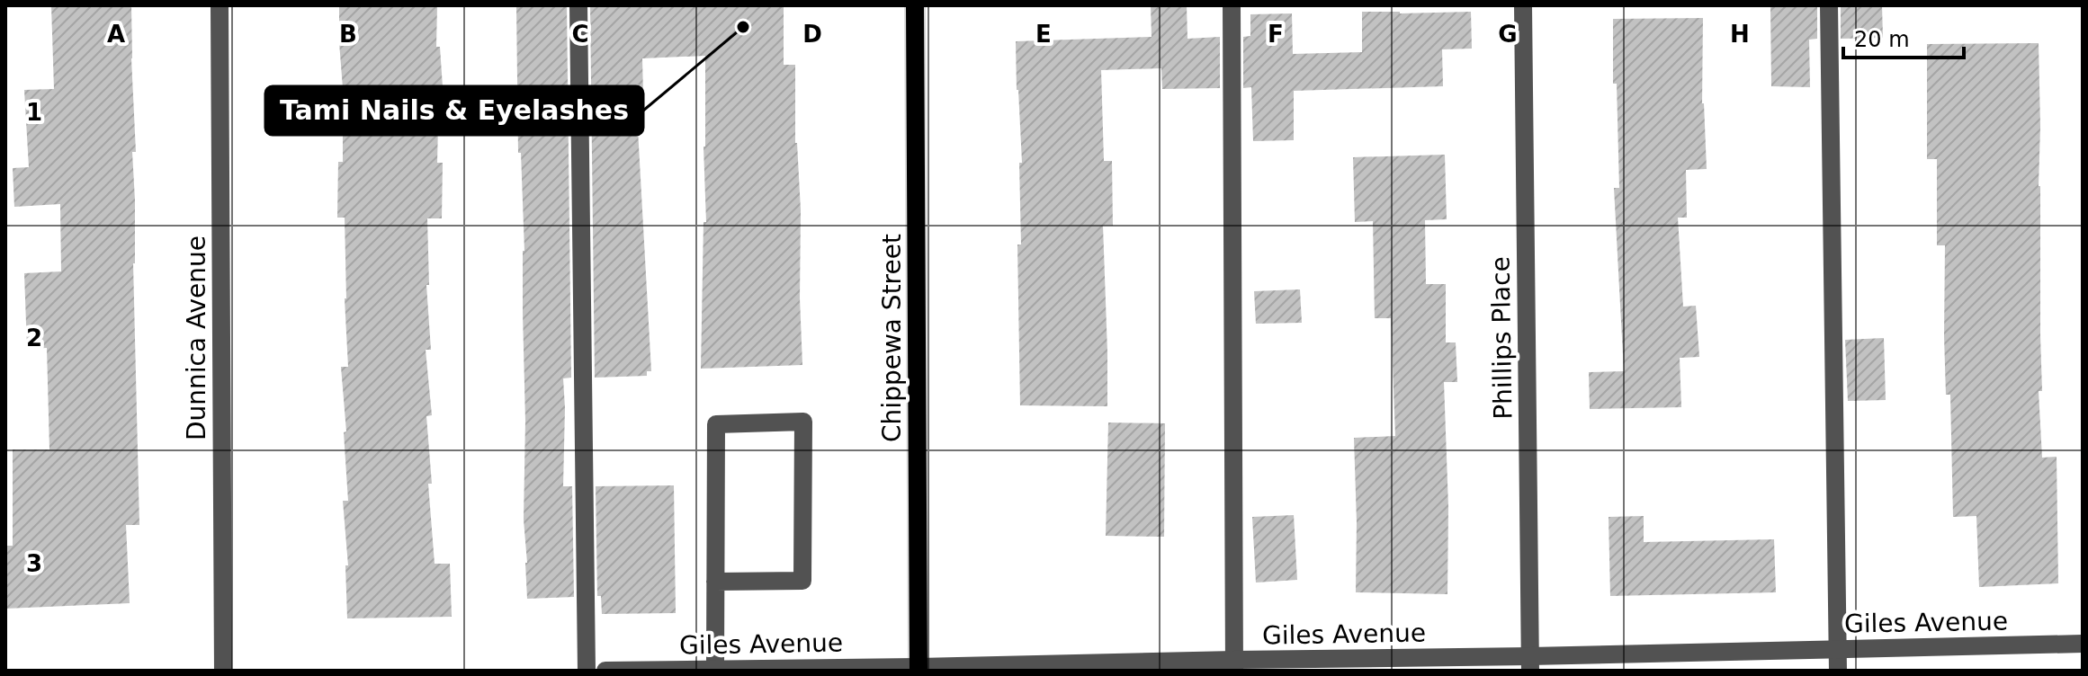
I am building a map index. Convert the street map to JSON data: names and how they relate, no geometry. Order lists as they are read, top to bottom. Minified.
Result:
{"streets":{"main road":["Chippewa Street"],"street":["Dunnica Avenue","Phillips Place","Giles Avenue"]},"crossings":[["Chippewa Street","Giles Avenue"],["Phillips Place","Giles Avenue"]],"places":["Tami Nails & Eyelashes"],"scale_bar":"20 m","grid":{"columns":["A","B","C","D","E","F","G","H"],"rows":["1","2","3"]}}
